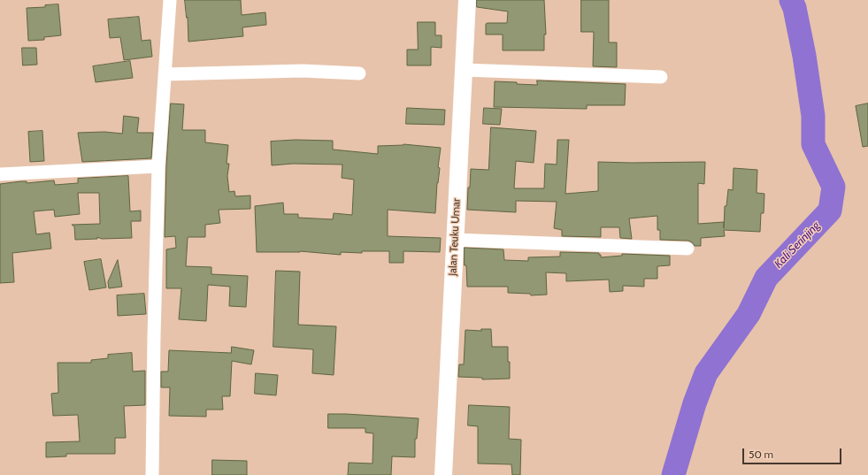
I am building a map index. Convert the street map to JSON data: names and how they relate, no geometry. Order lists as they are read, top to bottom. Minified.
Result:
{"streets":{"main road":["Jalan Teuku Umar"]},"water":["Kali Serinjing"],"scale_bar":"50 m"}
